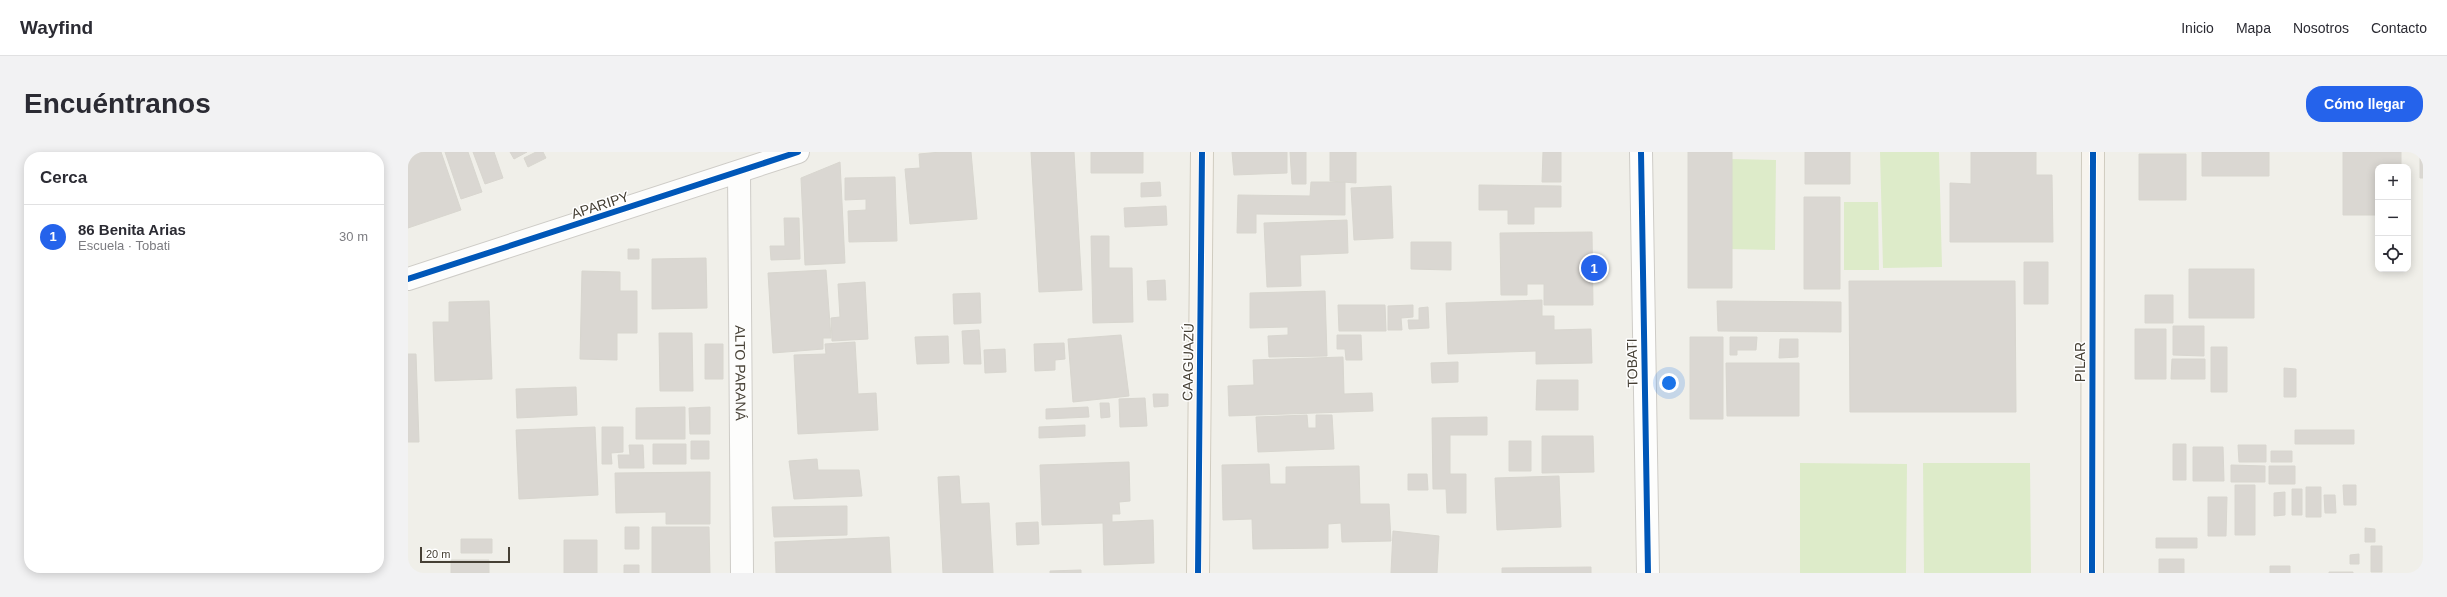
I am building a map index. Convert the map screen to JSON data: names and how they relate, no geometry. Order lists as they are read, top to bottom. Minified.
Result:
{"streets":{"street":["APARIPY","CAAGUAZÚ","PILAR","TOBATI","ALTO PARANÁ"]},"crossings":[["APARIPY","ALTO PARANÁ"]],"scale_bar":"20 m","page":{"header":"Wayfind","nav":["Inicio","Mapa","Nosotros","Contacto"],"buttons":"Cómo llegar","title":"Encuéntranos","heading":"Cerca","map_buttons":["+","−"],"list":[{"mark":"1","name":"86 Benita Arias","note":"Escuela · Tobati","value":"30 m"}],"pins":"1","scale":"20 m"}}
